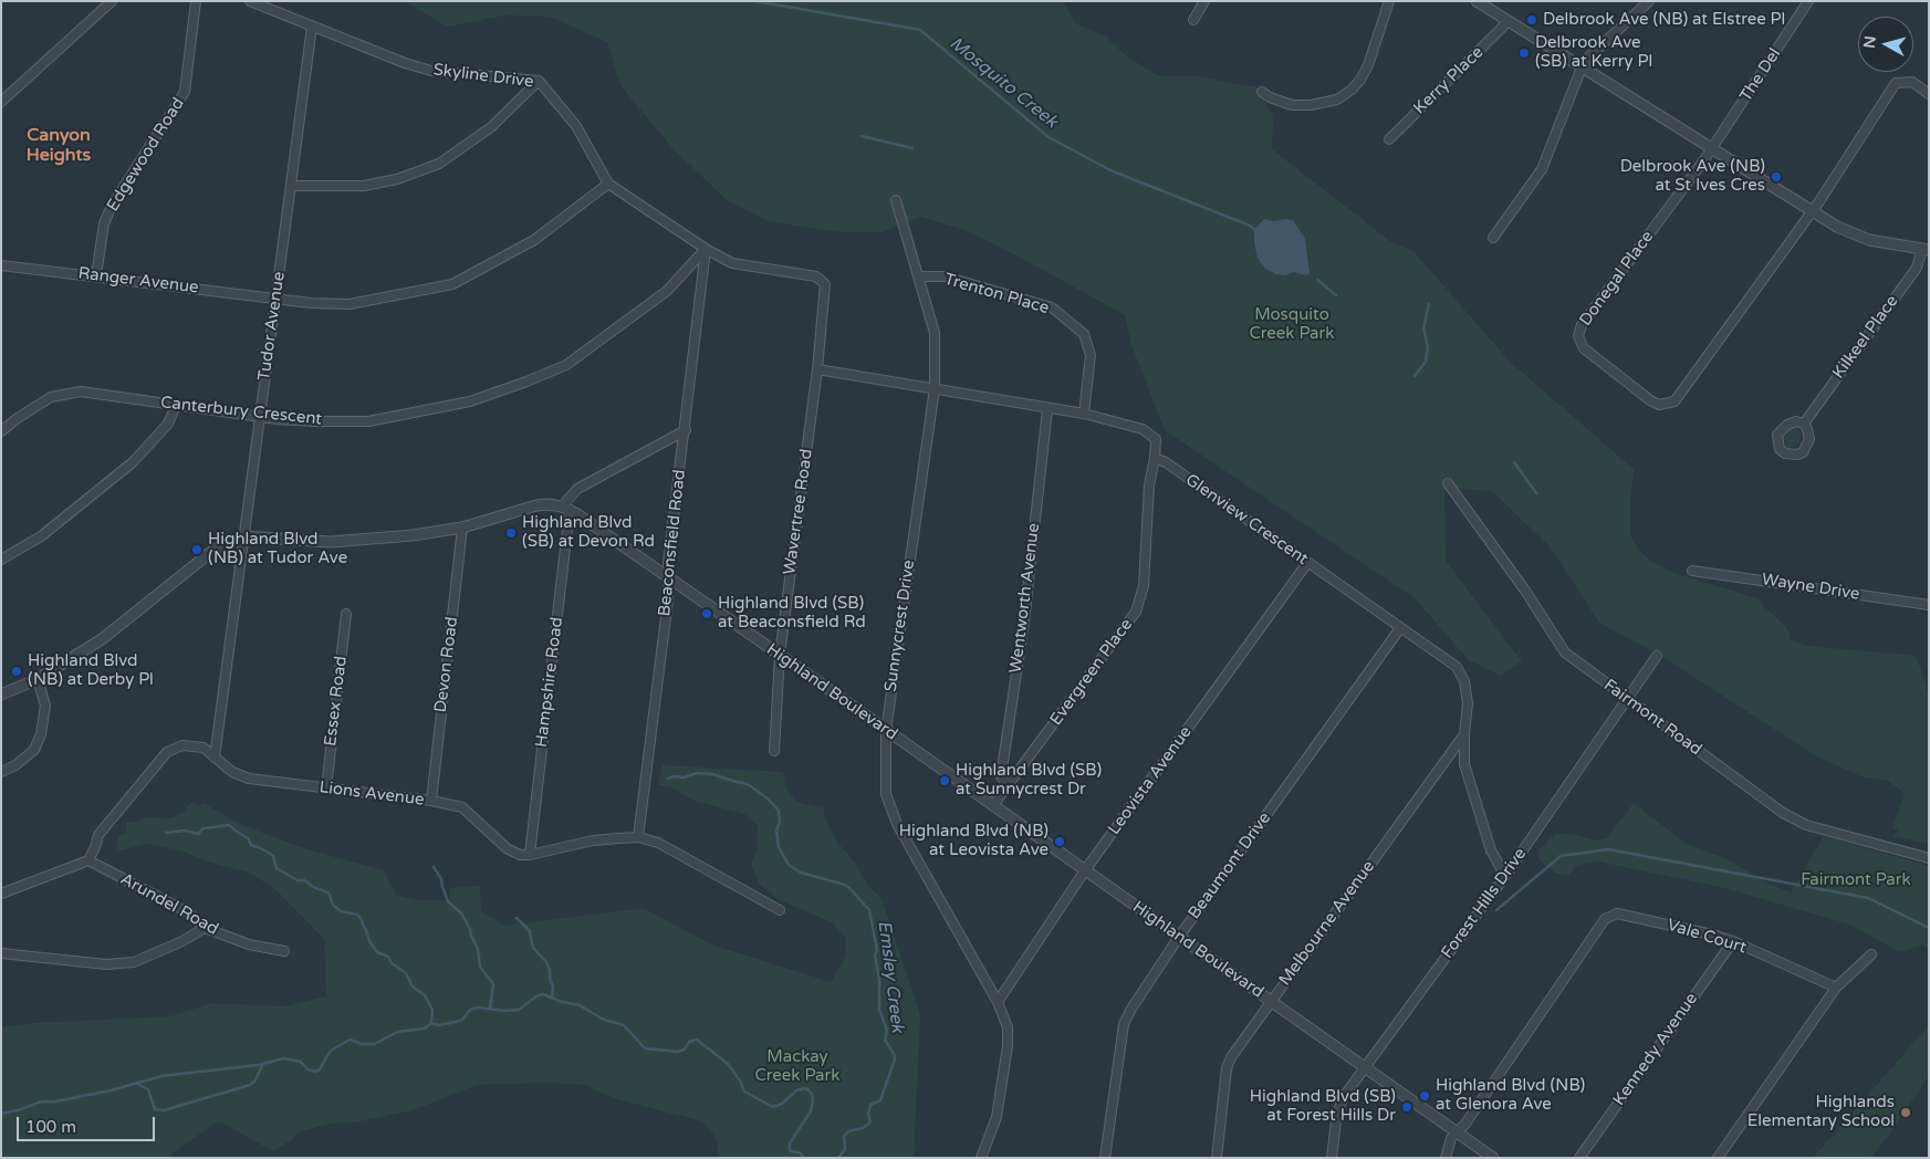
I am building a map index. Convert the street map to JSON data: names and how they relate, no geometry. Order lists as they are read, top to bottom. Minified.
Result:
{"streets":{"street":["The Del","Skyline Drive","Kerry Place","Edgewood Road","Donegal Place","Ranger Avenue","Trenton Place","Tudor Avenue","Kilkeel Place","Canterbury Crescent","Wavertree Road","Glenview Crescent","Beaconsfield Road","Wayne Drive","Wentworth Avenue","Sunnycrest Drive","Devon Road","Evergreen Place","Hampshire Road","Highland Boulevard","Essex Road","Fairmont Road","Leovista Avenue","Lions Avenue","Beaumont Drive","Forest Hills Drive","Arundel Road","Melbourne Avenue","Vale Court","Kennedy Avenue"]},"crossings":[["The Del","Donegal Place"],["Skyline Drive","Ranger Avenue"],["Skyline Drive","Tudor Avenue"],["Skyline Drive","Canterbury Crescent"],["Skyline Drive","Wavertree Road"],["Skyline Drive","Beaconsfield Road"],["Edgewood Road","Ranger Avenue"],["Ranger Avenue","Tudor Avenue"],["Trenton Place","Sunnycrest Drive"],["Tudor Avenue","Canterbury Crescent"],["Tudor Avenue","Lions Avenue"],["Canterbury Crescent","Beaconsfield Road"],["Wavertree Road","Highland Boulevard"],["Glenview Crescent","Evergreen Place"],["Glenview Crescent","Leovista Avenue"],["Glenview Crescent","Beaumont Drive"],["Glenview Crescent","Forest Hills Drive"],["Glenview Crescent","Melbourne Avenue"],["Beaconsfield Road","Highland Boulevard"],["Wentworth Avenue","Evergreen Place"],["Sunnycrest Drive","Highland Boulevard"],["Sunnycrest Drive","Leovista Avenue"],["Devon Road","Lions Avenue"],["Evergreen Place","Highland Boulevard"],["Hampshire Road","Highland Boulevard"],["Hampshire Road","Lions Avenue"],["Highland Boulevard","Leovista Avenue"],["Highland Boulevard","Beaumont Drive"],["Highland Boulevard","Forest Hills Drive"],["Highland Boulevard","Melbourne Avenue"],["Highland Boulevard","Vale Court"],["Essex Road","Lions Avenue"],["Fairmont Road","Forest Hills Drive"],["Lions Avenue","Arundel Road"],["Vale Court","Kennedy Avenue"]],"districts":["Canyon Heights"],"water":["Mosquito Creek","Emsley Creek"],"parks":["Mosquito Creek Park","Fairmont Park","Mackay Creek Park"],"places":["Delbrook Ave (NB) at Elstree Pl","Delbrook Ave (SB) at Kerry Pl","Delbrook Ave (NB) at St Ives Cres","Highland Blvd (SB) at Devon Rd","Highland Blvd (NB) at Tudor Ave","Highland Blvd (SB) at Beaconsfield Rd","Highland Blvd (NB) at Derby Pl","Highland Blvd (SB) at Sunnycrest Dr","Highland Blvd (NB) at Leovista Ave","Highland Blvd (NB) at Glenora Ave","Highland Blvd (SB) at Forest Hills Dr","Highlands Elementary School"],"scale_bar":"100 m","north":"left"}
